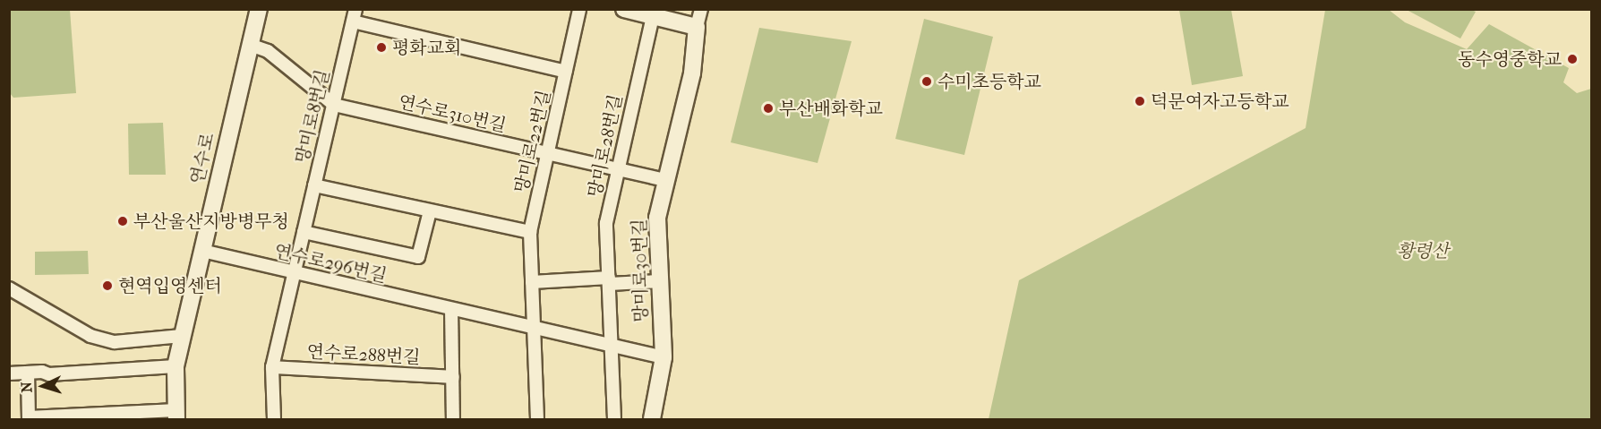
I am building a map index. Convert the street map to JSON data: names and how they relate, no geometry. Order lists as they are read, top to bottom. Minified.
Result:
{"streets":{"street":["연수로310번길","망미로8번길","망미로22번길","망미로28번길","연수로","연수로296번길","망미로30번길","연수로288번길"]},"crossings":[["연수로310번길","망미로8번길"],["연수로310번길","망미로22번길"],["연수로310번길","망미로28번길"],["연수로310번길","연수로"],["연수로310번길","망미로30번길"],["망미로8번길","연수로296번길"],["망미로8번길","연수로288번길"],["망미로22번길","연수로296번길"],["망미로28번길","연수로296번길"],["연수로","연수로296번길"],["연수로296번길","망미로30번길"]],"parks":["황령산"],"places":["평화교회","동수영중학교","수미초등학교","덕문여자고등학교","부산배화학교","부산울산지방병무청","현역입영센터"],"north":"left"}
